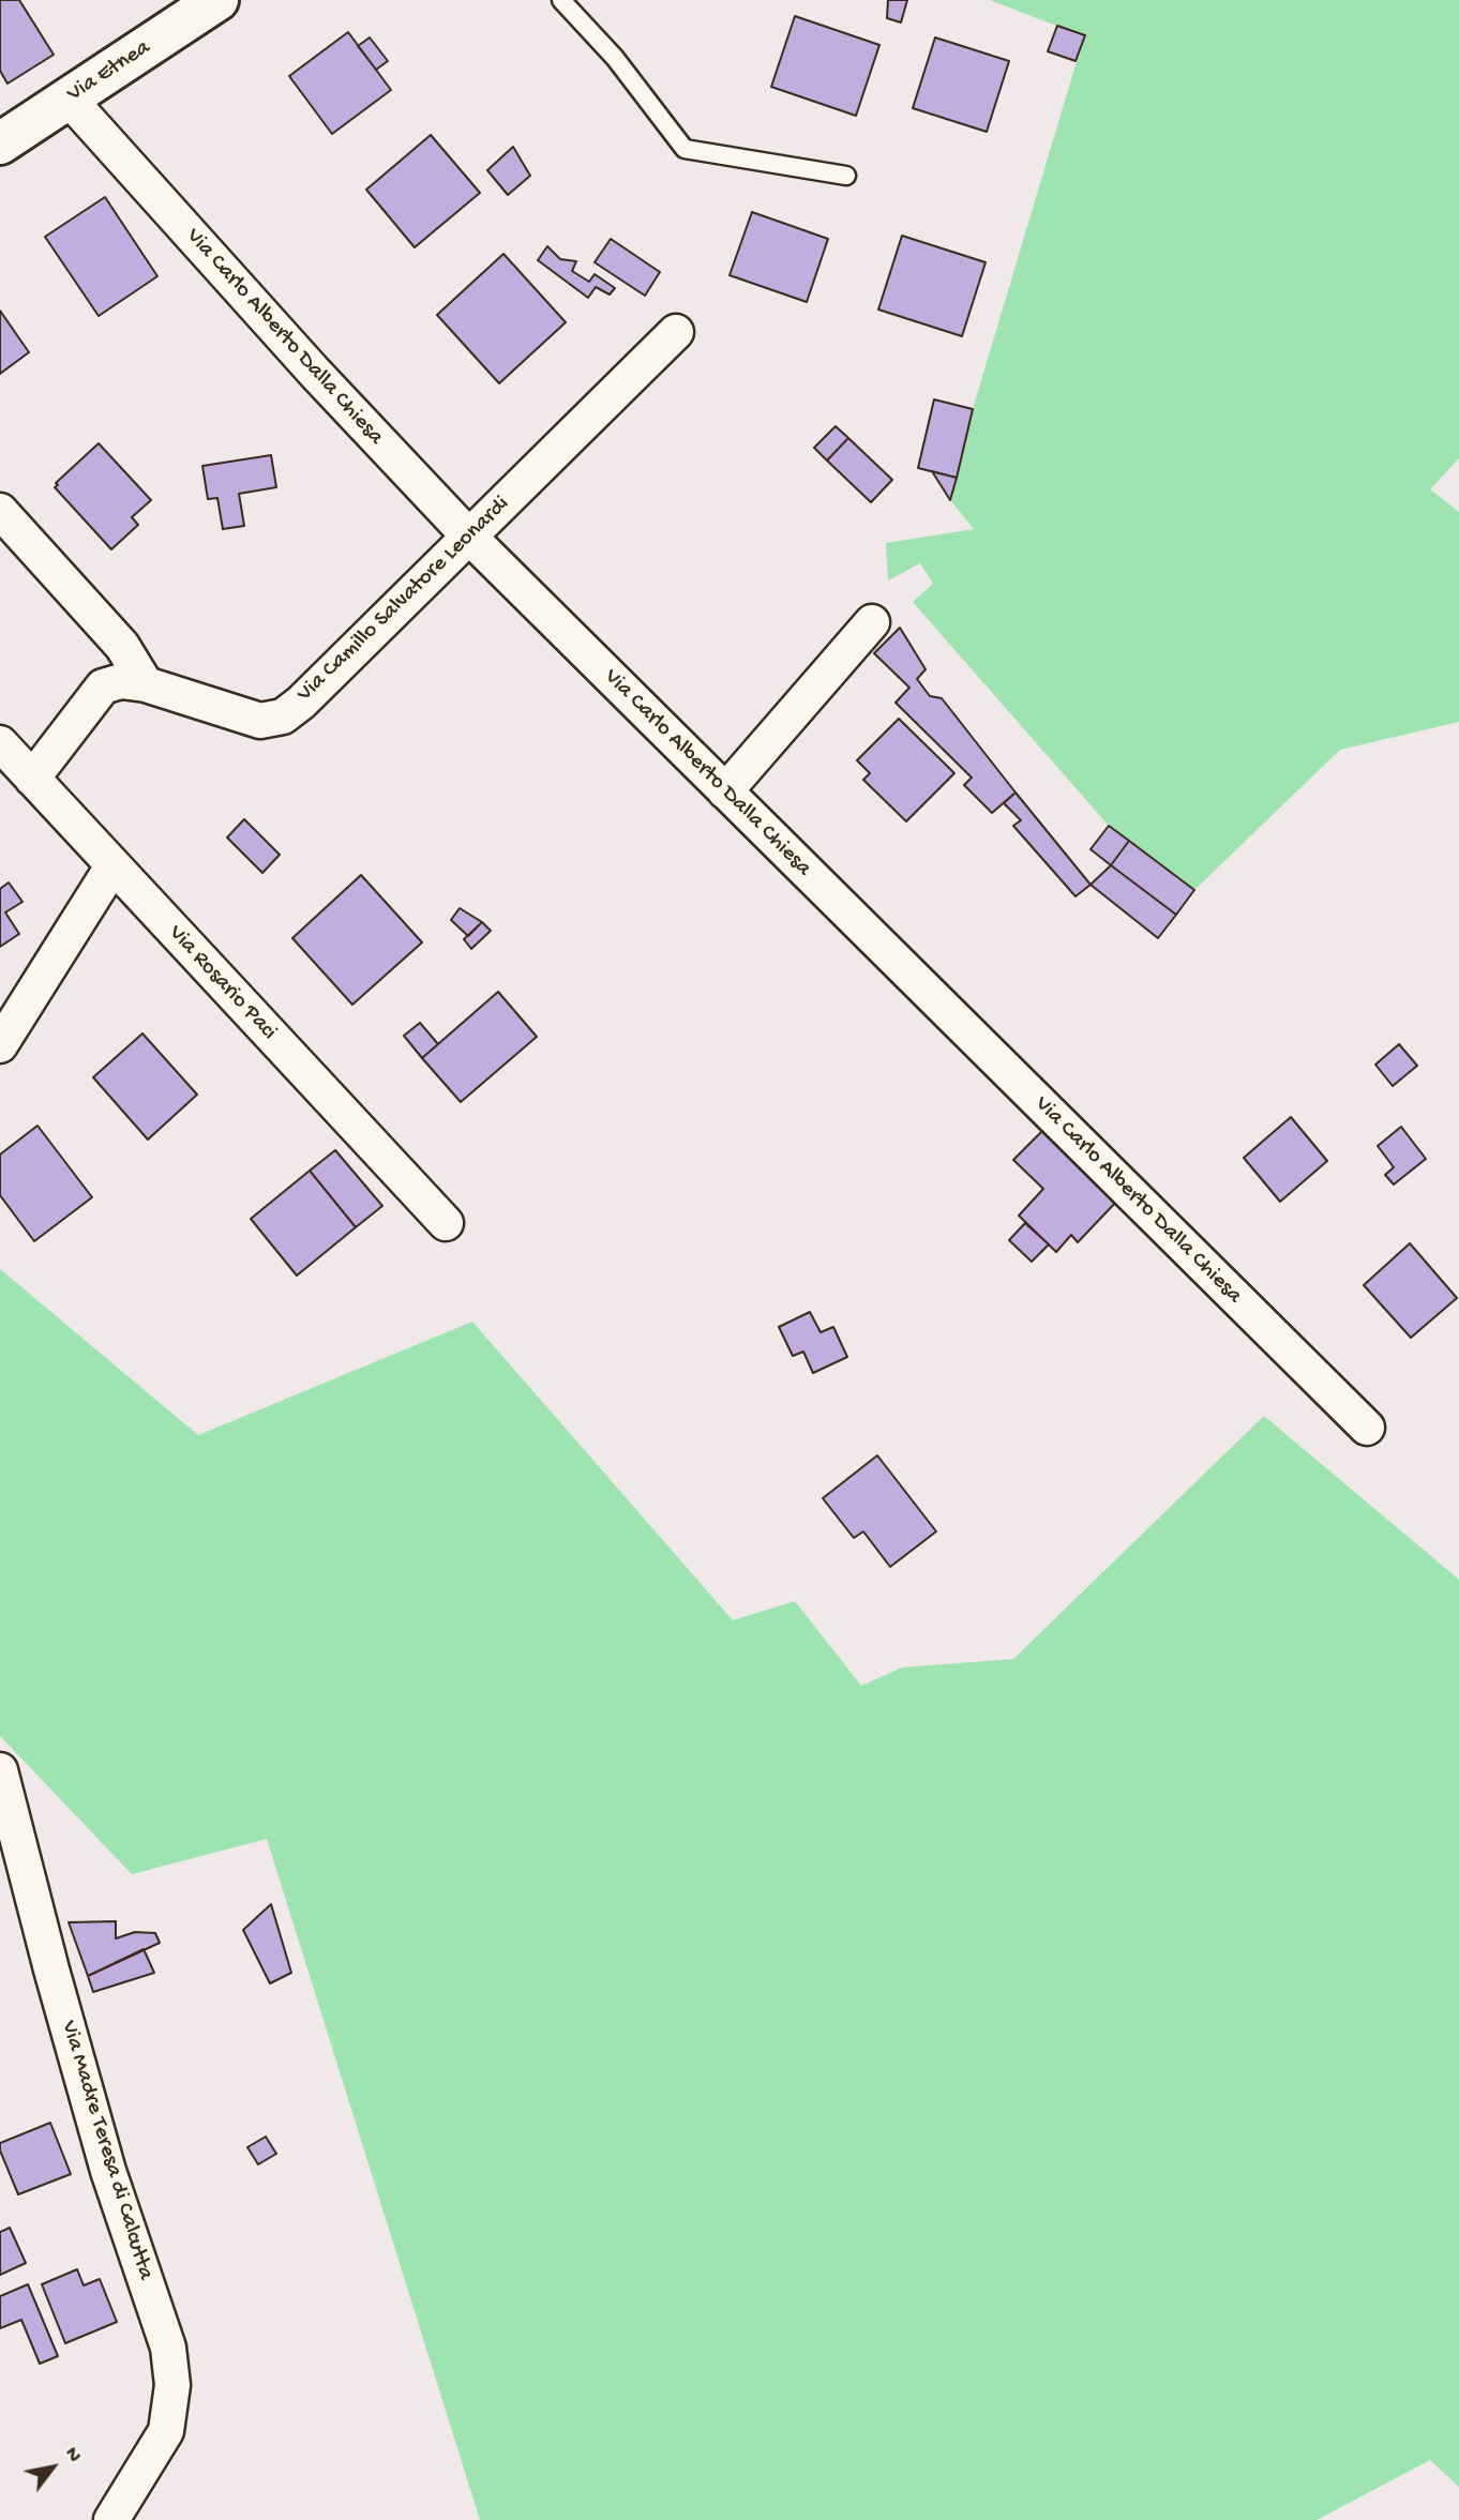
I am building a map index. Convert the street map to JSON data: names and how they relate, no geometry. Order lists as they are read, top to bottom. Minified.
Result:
{"streets":{"main road":["Via Etnea"],"street":["Via Carlo Alberto Dalla Chiesa","Via Camillo Salvatore Leonardi","Via Rosario Paci","Via Madre Teresa di Calcutta"]},"crossings":[["Via Etnea","Via Carlo Alberto Dalla Chiesa"],["Via Carlo Alberto Dalla Chiesa","Via Camillo Salvatore Leonardi"],["Via Camillo Salvatore Leonardi","Via Rosario Paci"]],"north":"top right"}
